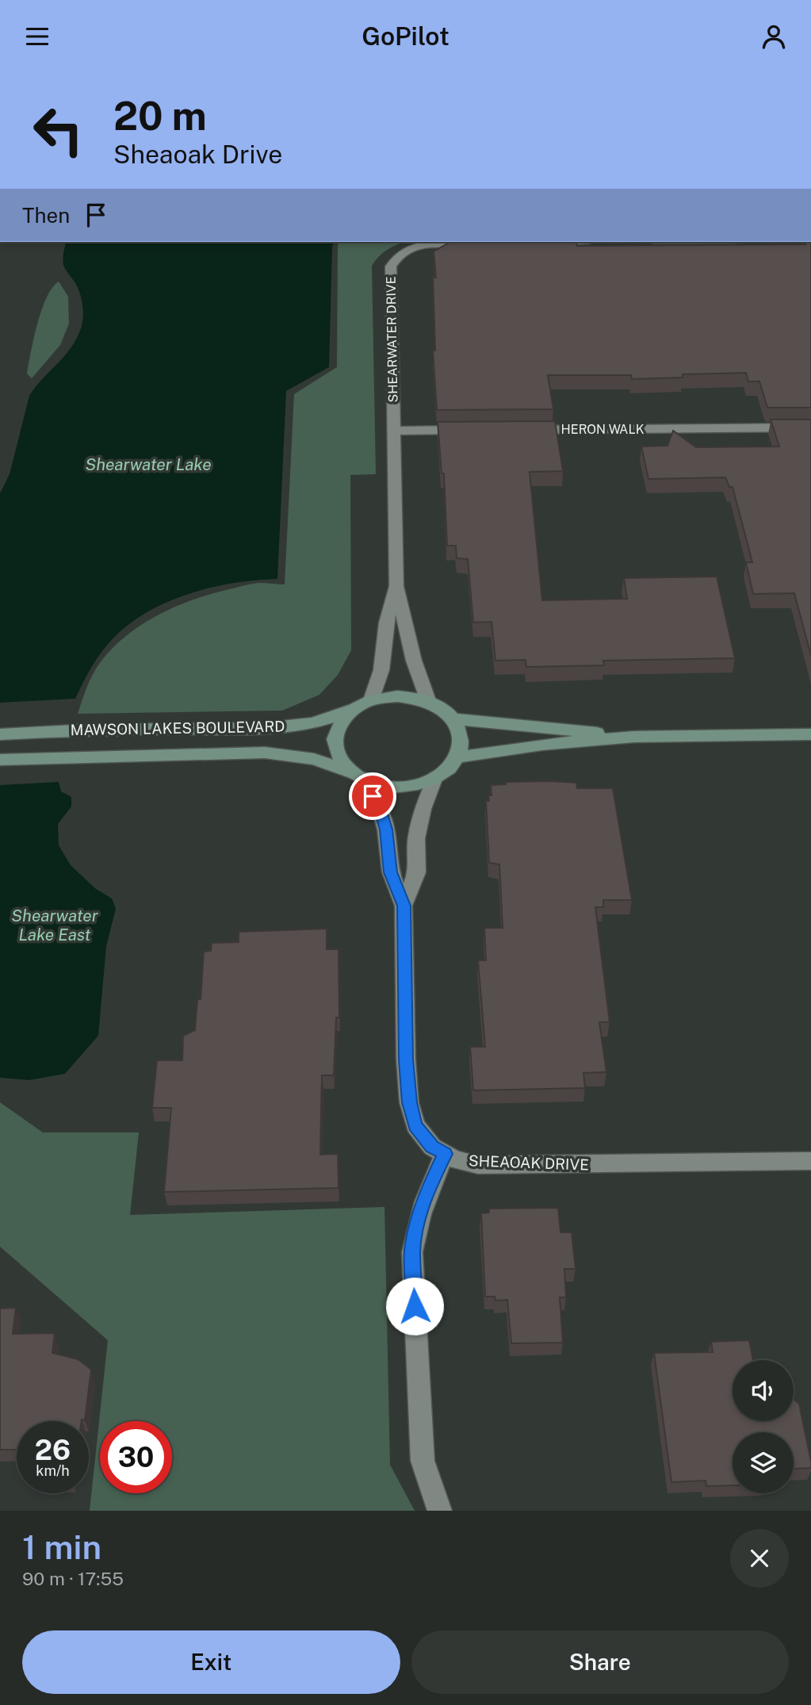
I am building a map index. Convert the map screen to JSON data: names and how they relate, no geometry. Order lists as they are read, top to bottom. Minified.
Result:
{"streets":{"street":["SHEARWATER DRIVE","HERON WALK","MAWSON LAKES BOULEVARD","SHEAOAK DRIVE"]},"crossings":[["SHEARWATER DRIVE","MAWSON LAKES BOULEVARD"],["SHEARWATER DRIVE","SHEAOAK DRIVE"],["MAWSON LAKES BOULEVARD","SHEAOAK DRIVE"]],"water":["Shearwater Lake","Shearwater Lake East"],"page":{"header":"GoPilot","turn":["20 m","Sheaoak Drive"],"then":"Then","speed":"26 km/h","limit":"30","heading":["1 min","90 m · 17:55"],"buttons":["Exit","Share"]}}
